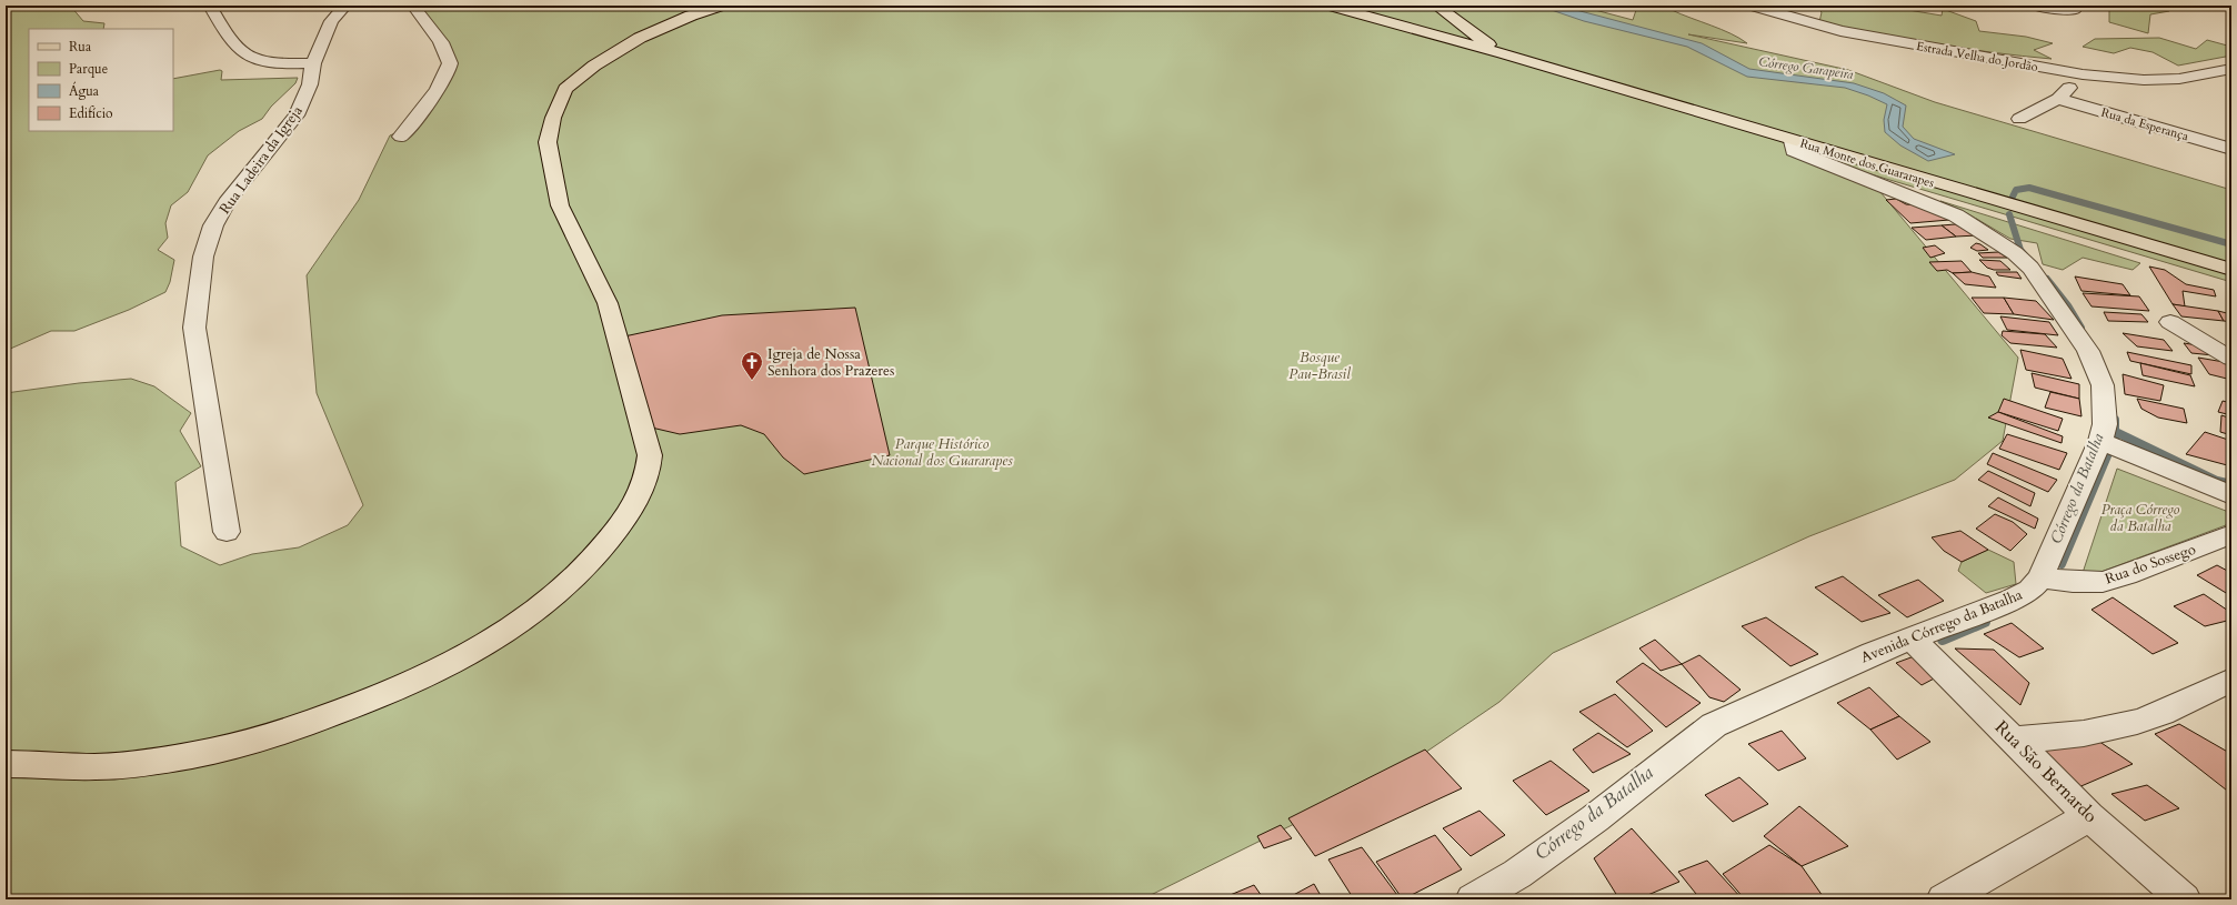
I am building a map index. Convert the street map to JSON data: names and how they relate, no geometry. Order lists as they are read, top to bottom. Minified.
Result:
{"streets":{"main road":["Rua Monte dos Guararapes"],"street":["Estrada Velha do Jordão","Rua da Esperança","Rua Ladeira da Igreja","Rua do Sossego","Avenida Córrego da Batalha","Rua São Bernardo"]},"crossings":[["Rua Monte dos Guararapes","Avenida Córrego da Batalha"],["Rua do Sossego","Avenida Córrego da Batalha"],["Avenida Córrego da Batalha","Rua São Bernardo"]],"water":["Córrego Garapeira","Córrego da Batalha"],"parks":["Bosque Pau-Brasil","Parque Histórico Nacional dos Guararapes","Praça Córrego da Batalha"],"places":{"church":["Igreja de Nossa Senhora dos Prazeres"]},"legend":["Rua","Parque","Água","Edifício"]}
